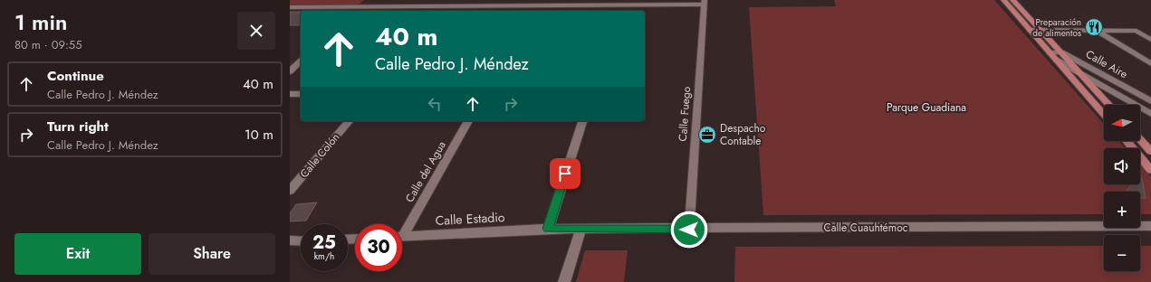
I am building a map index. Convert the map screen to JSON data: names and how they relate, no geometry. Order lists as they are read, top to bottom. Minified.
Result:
{"streets":{"street":["Calle Aire","Calle Fuego","Calle Colón","Calle del Agua","Calle Estadio","Calle Cuauhtémoc"]},"crossings":[["Calle Fuego","Calle Cuauhtémoc"],["Calle Estadio","Calle Cuauhtémoc"]],"parks":["Parque Guadiana"],"places":{"restaurant":["Preparación de alimentos"],"office":["Despacho Contable"]},"north":"left","page":{"heading":["1 min","80 m · 09:55"],"turn":["40 m","Calle Pedro J. Méndez"],"list":[{"name":"Continue","note":"Calle Pedro J. Méndez","value":"40 m"},{"name":"Turn right","note":"Calle Pedro J. Méndez","value":"10 m"}],"map_buttons":["+","−"],"speed":"25 km/h","limit":"30","buttons":["Exit","Share"]}}
